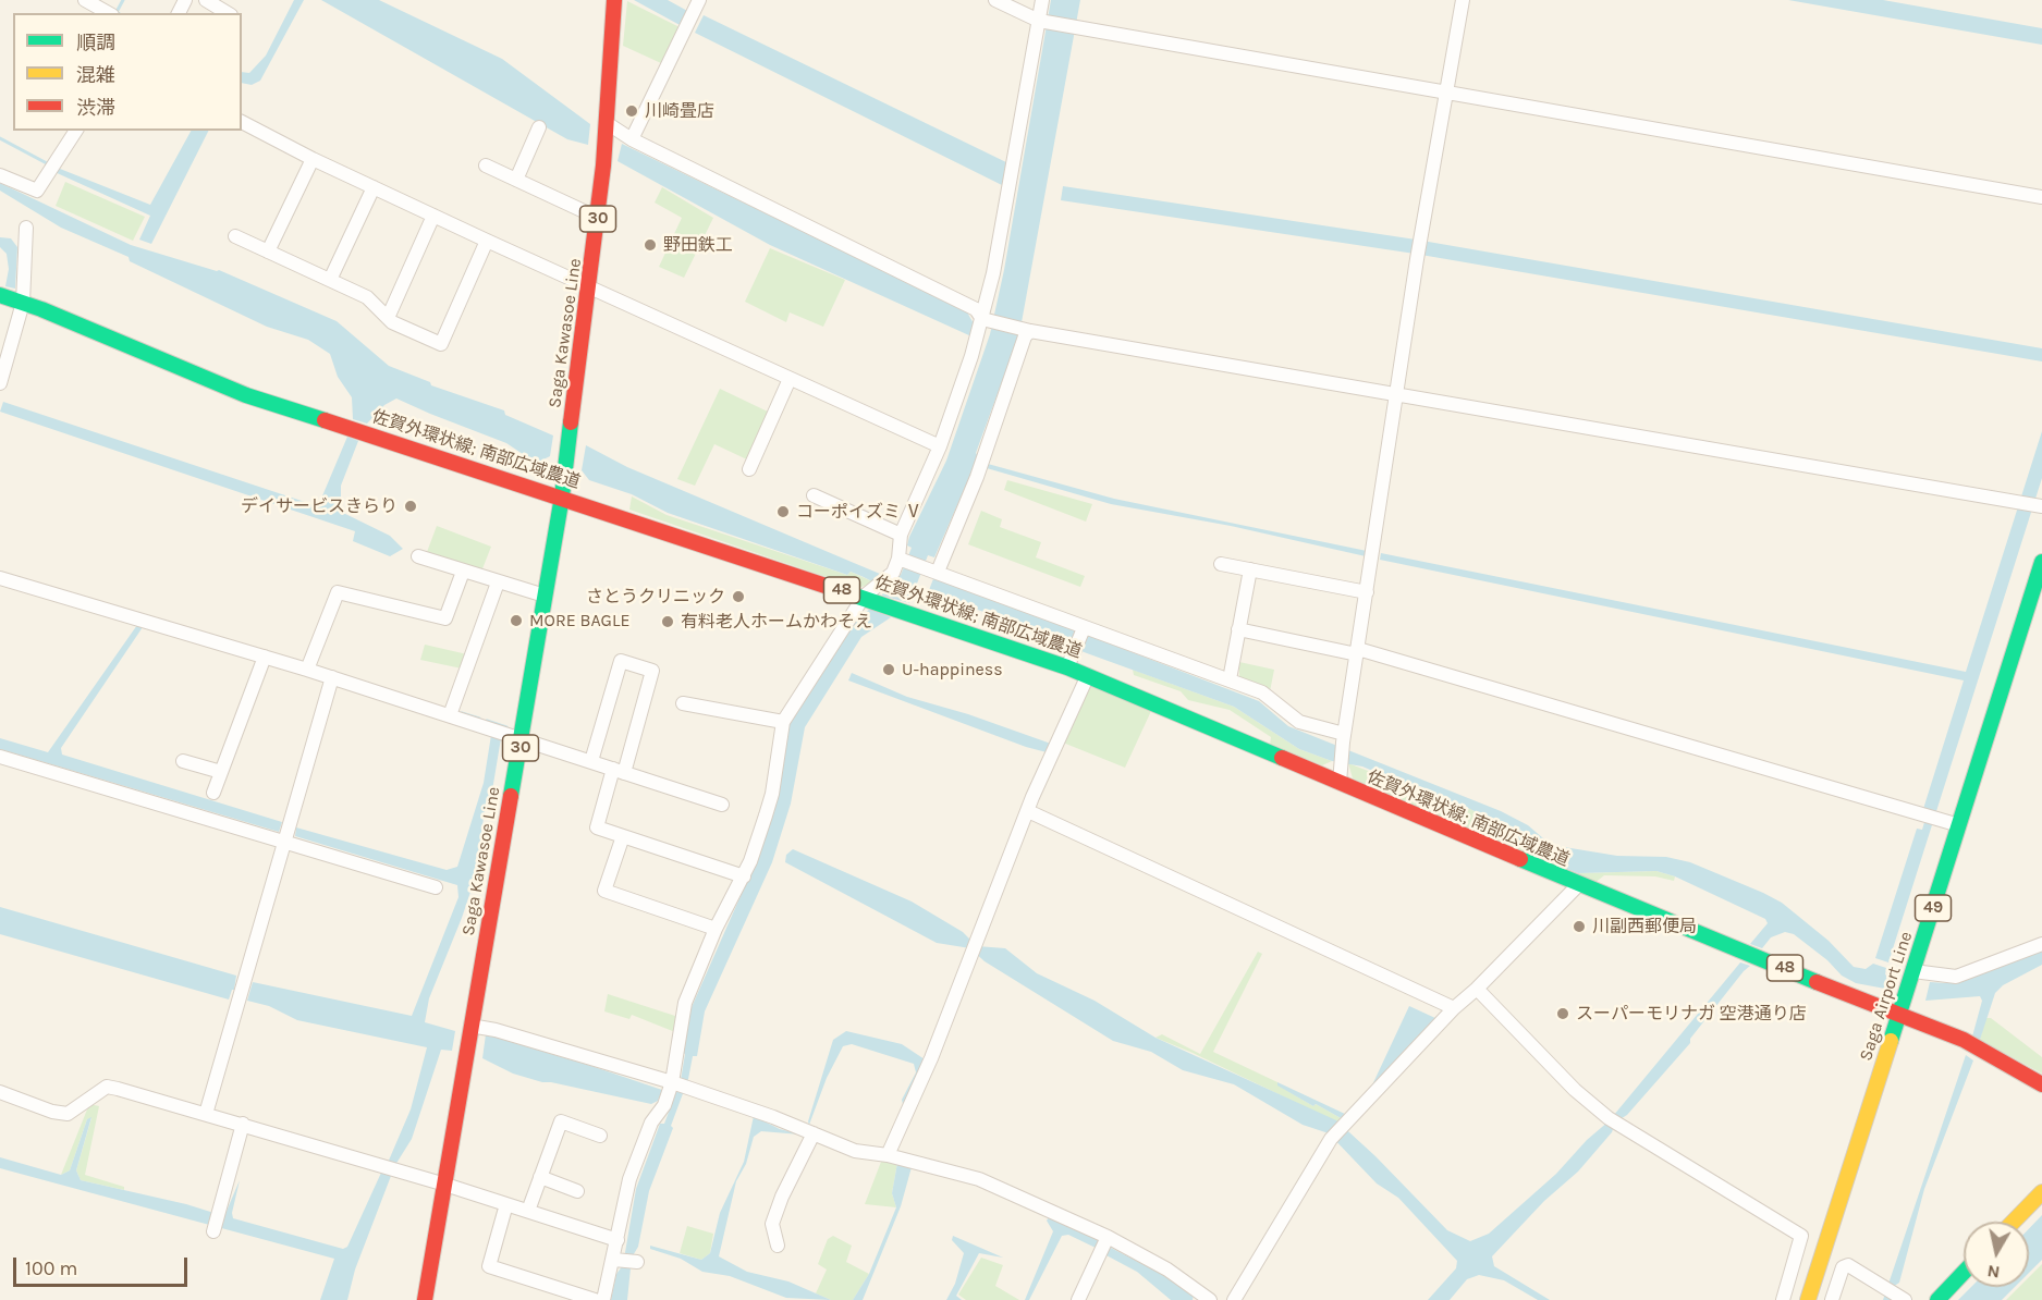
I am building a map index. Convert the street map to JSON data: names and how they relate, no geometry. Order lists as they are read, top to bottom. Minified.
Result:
{"streets":{"main road":["30","Saga Kawasoe Line","佐賀外環状線; 南部広域農道","48","49","Saga Airport Line"]},"crossings":[["30","Saga Kawasoe Line"],["Saga Kawasoe Line","佐賀外環状線; 南部広域農道"],["佐賀外環状線; 南部広域農道","48"],["佐賀外環状線; 南部広域農道","Saga Airport Line"],["48","Saga Airport Line"]],"places":["川崎畳店","野田鉄工","デイサービスきらり","コーポイズミ Ⅴ","さとうクリニック","MORE BAGLE","有料老人ホームかわそえ","U-happiness","川副西郵便局","スーパーモリナガ 空港通り店"],"legend":["順調","混雑","渋滞"],"scale_bar":"100 m","north":"bottom"}
